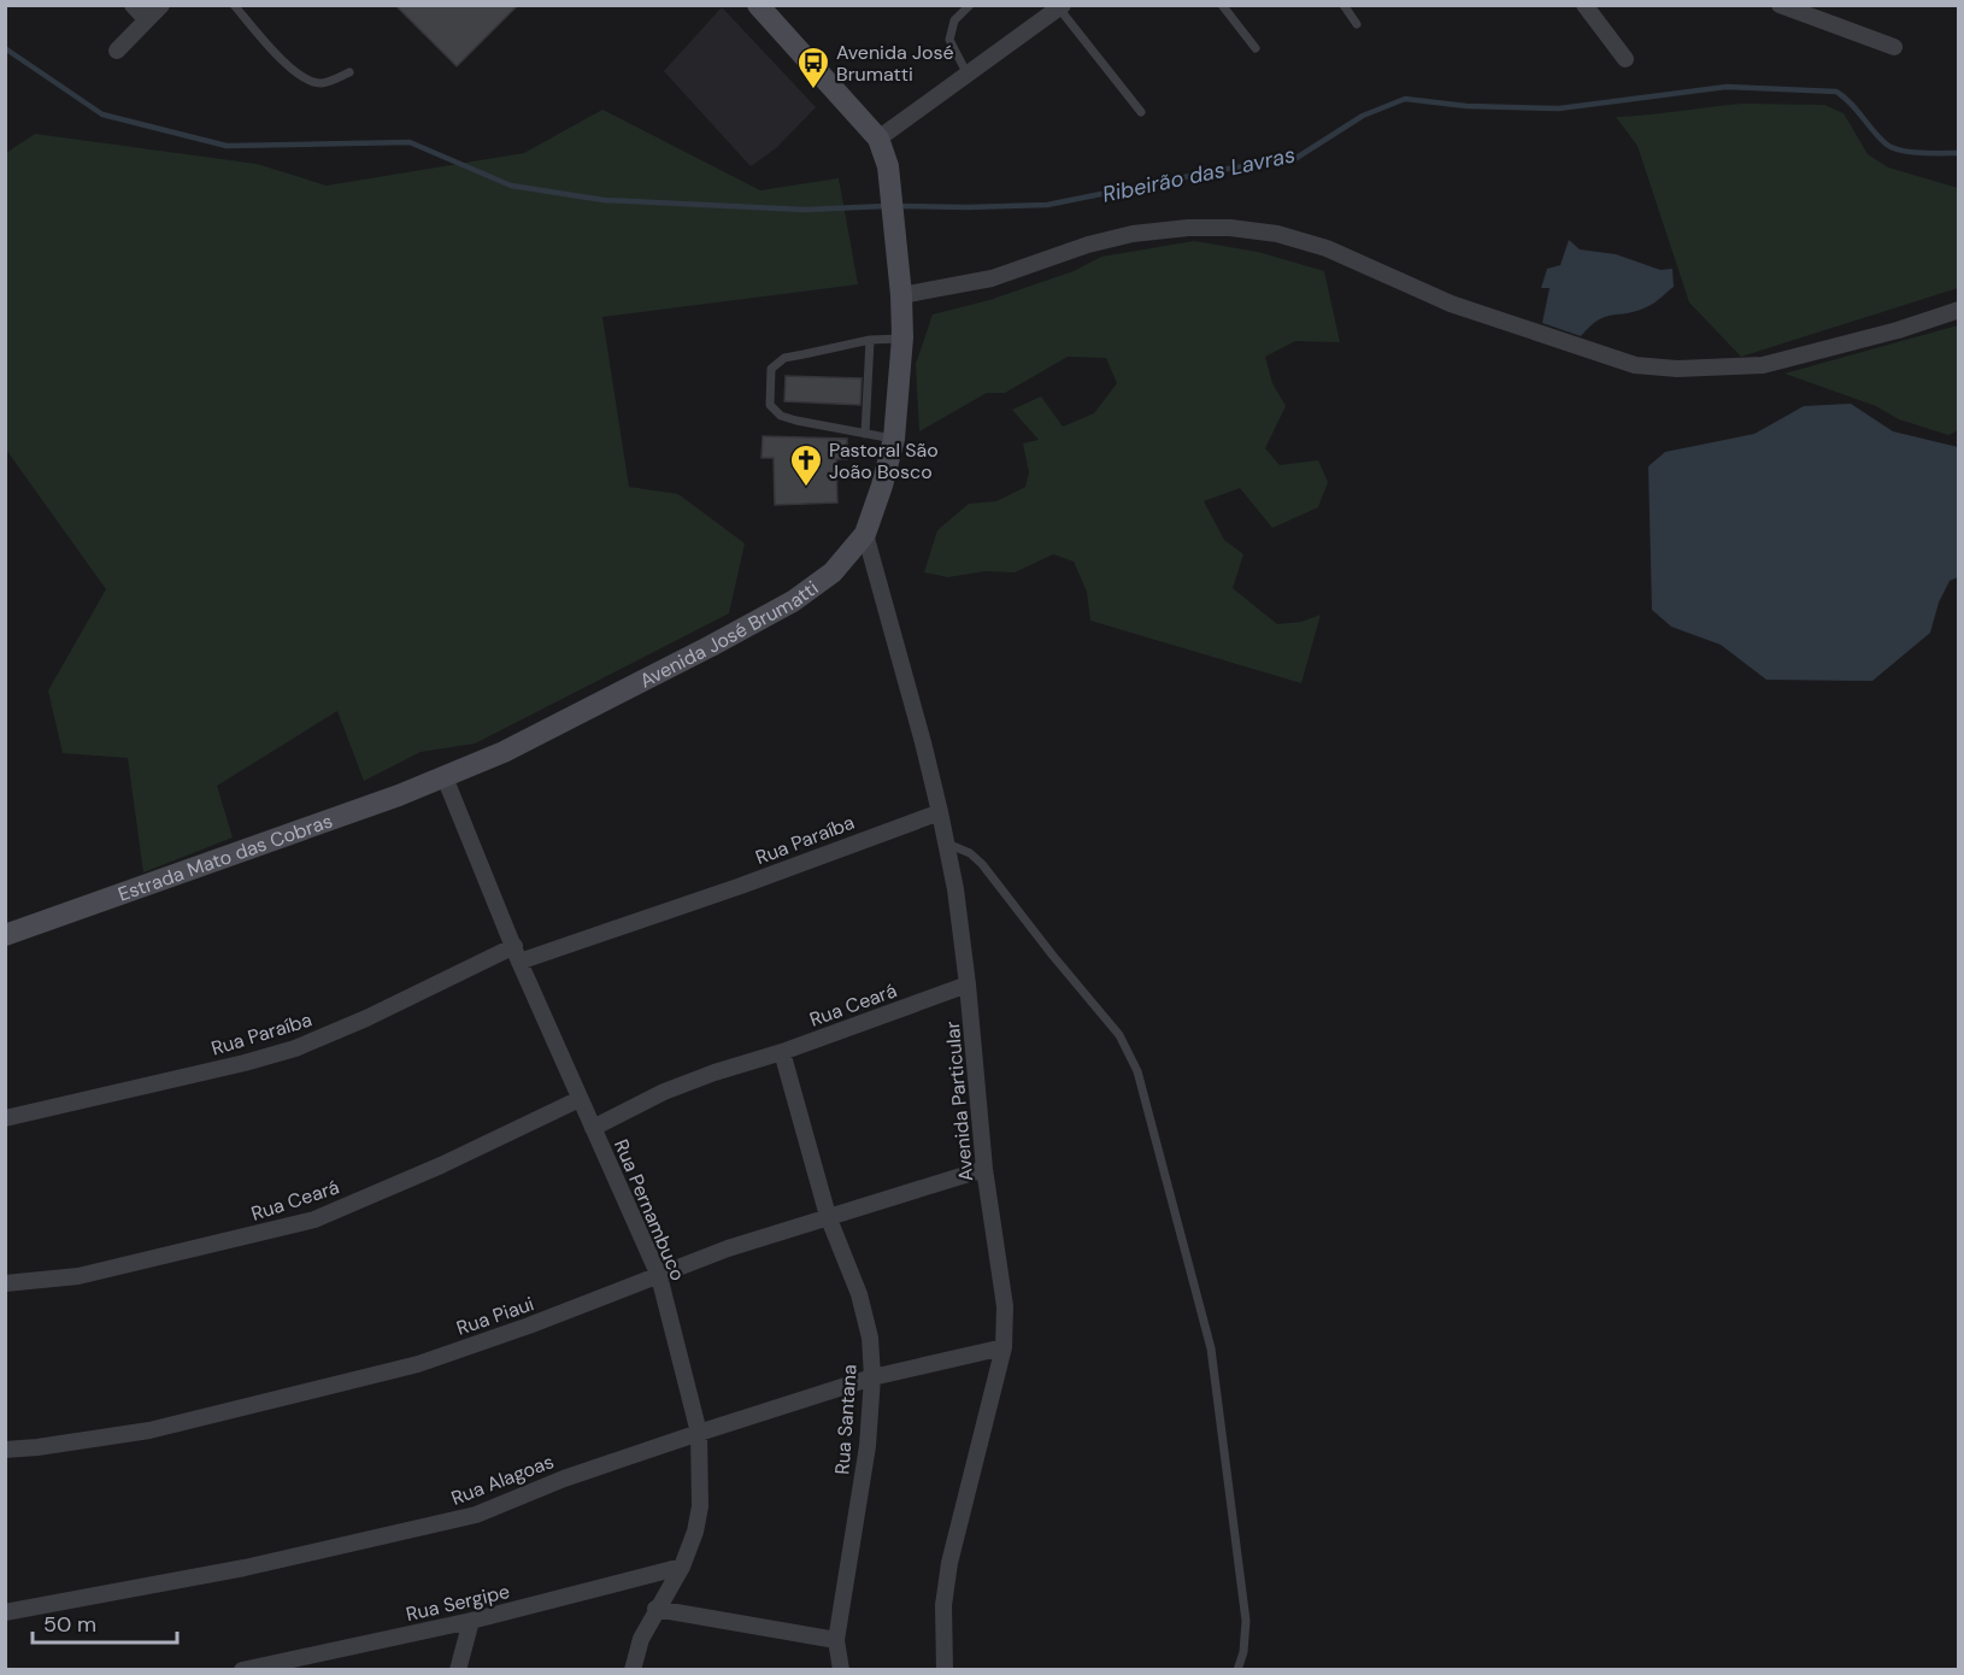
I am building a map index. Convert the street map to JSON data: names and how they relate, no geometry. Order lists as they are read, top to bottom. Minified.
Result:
{"streets":{"main road":["Avenida José Brumatti","Estrada Mato das Cobras"],"street":["Rua Paraíba","Rua Ceará","Avenida Particular","Rua Pernambuco","Rua Piaui","Rua Santana","Rua Alagoas","Rua Sergipe"]},"crossings":[["Avenida José Brumatti","Estrada Mato das Cobras"],["Avenida José Brumatti","Avenida Particular"],["Avenida José Brumatti","Rua Pernambuco"],["Rua Paraíba","Avenida Particular"],["Rua Paraíba","Rua Pernambuco"],["Estrada Mato das Cobras","Rua Pernambuco"],["Rua Ceará","Avenida Particular"],["Rua Ceará","Rua Pernambuco"],["Rua Ceará","Rua Santana"],["Avenida Particular","Rua Piaui"],["Avenida Particular","Rua Alagoas"],["Rua Pernambuco","Rua Piaui"],["Rua Pernambuco","Rua Alagoas"],["Rua Pernambuco","Rua Sergipe"],["Rua Piaui","Rua Santana"],["Rua Santana","Rua Alagoas"]],"water":["Ribeirão das Lavras"],"places":{"bus stop":["Avenida José Brumatti"],"church":["Pastoral São João Bosco"]},"scale_bar":"50 m"}
